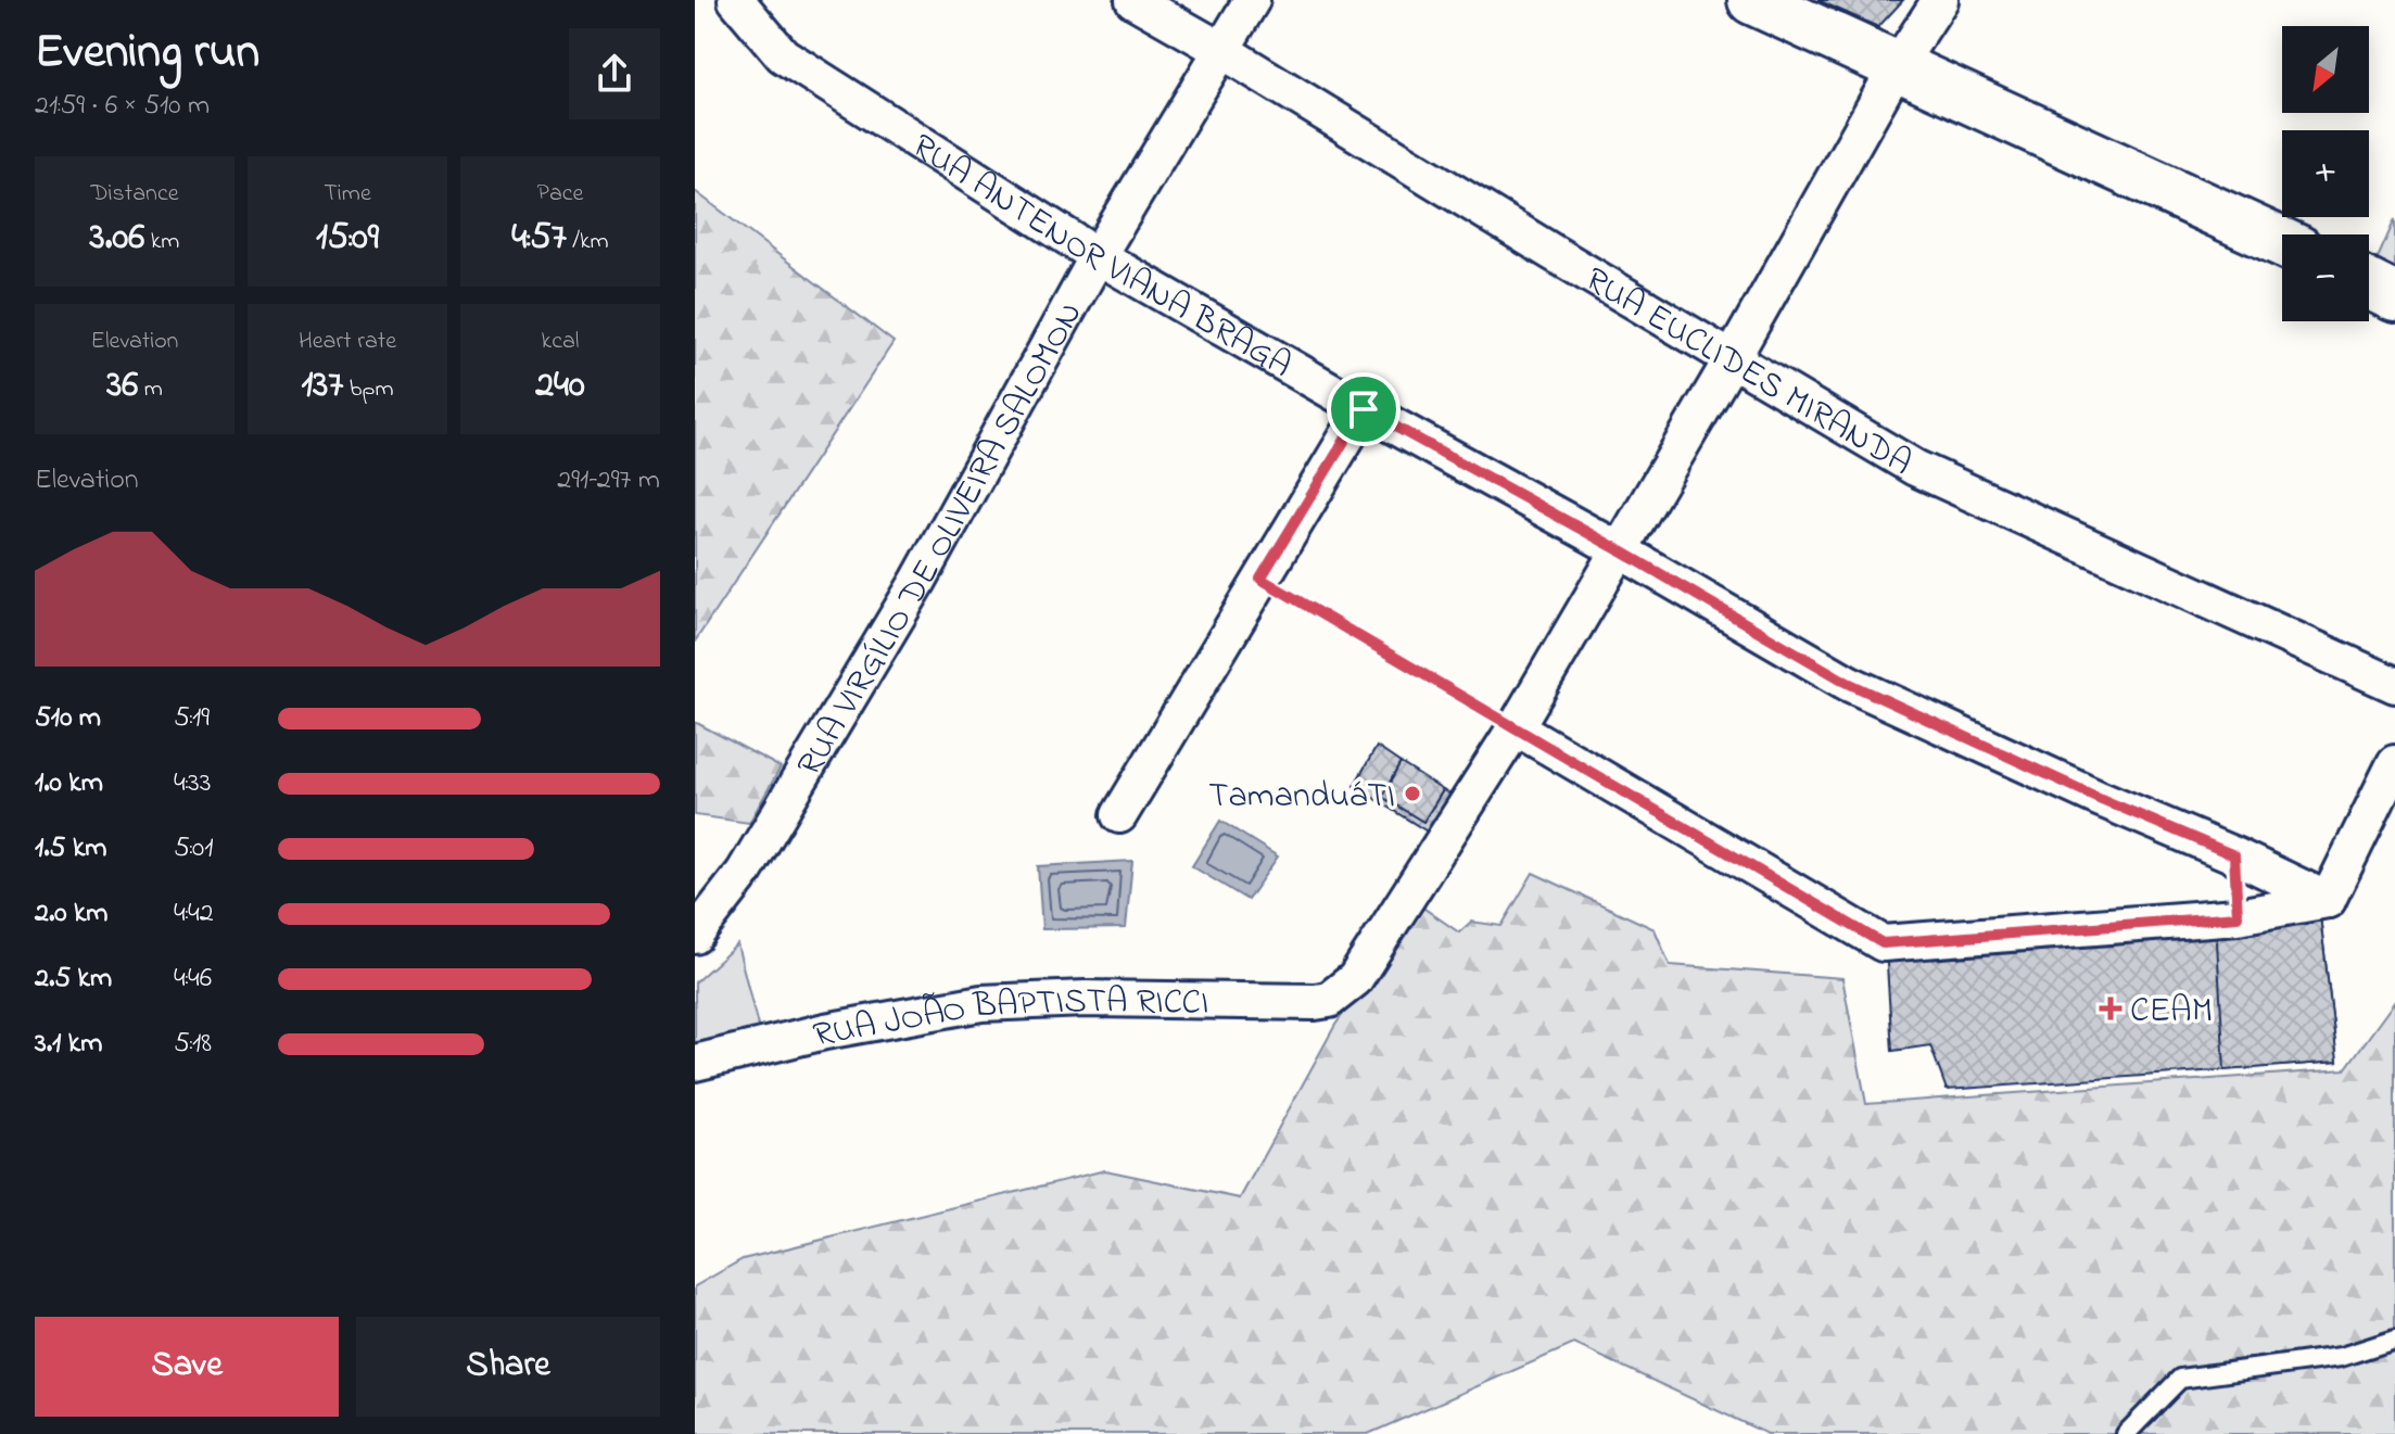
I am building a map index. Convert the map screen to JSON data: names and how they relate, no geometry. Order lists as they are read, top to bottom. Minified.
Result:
{"streets":{"street":["RUA ANTENOR VIANA BRAGA","RUA EUCLIDES MIRANDA","RUA VIRGÍLIO DE OLIVEIRA SALOMON","RUA JOÃO BAPTISTA RICCI"]},"crossings":[["RUA ANTENOR VIANA BRAGA","RUA VIRGÍLIO DE OLIVEIRA SALOMON"],["RUA EUCLIDES MIRANDA","RUA VIRGÍLIO DE OLIVEIRA SALOMON"]],"places":{"other":["TamanduáTI"],"health":["CEAM"]},"north":"bottom left","page":{"heading":["Evening run","21:59 · 6 × 510 m"],"map_buttons":["+","−"],"stats":[["Distance","3.06 km"],["Time","15:09"],["Pace","4:57 /km"],["Elevation","36 m"],["Heart rate","137 bpm"],["kcal","240"]],"chart":["Elevation","291–297 m"],"list":[{"name":"510 m","note":"5:19"},{"name":"1.0 km","note":"4:33"},{"name":"1.5 km","note":"5:01"},{"name":"2.0 km","note":"4:42"},{"name":"2.5 km","note":"4:46"},{"name":"3.1 km","note":"5:18"}],"buttons":["Save","Share"]}}
